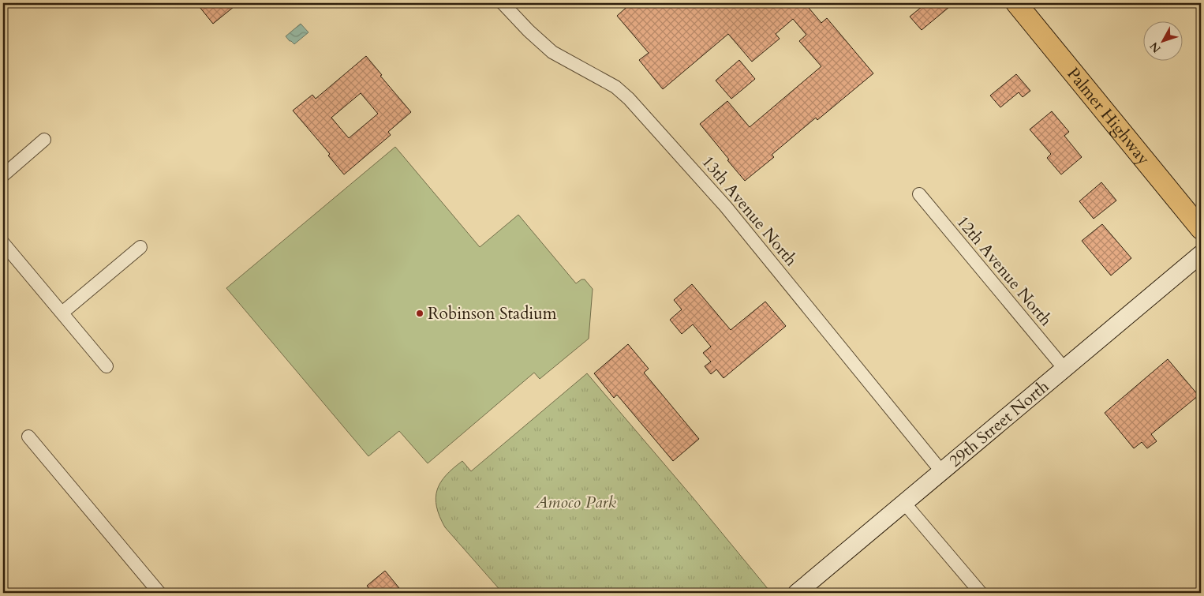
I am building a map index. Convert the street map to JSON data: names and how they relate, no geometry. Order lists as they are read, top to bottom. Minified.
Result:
{"streets":{"main road":["Palmer Highway"],"street":["13th Avenue North","12th Avenue North","29th Street North"]},"crossings":[["13th Avenue North","29th Street North"],["12th Avenue North","29th Street North"]],"parks":["Amoco Park"],"places":["Robinson Stadium"],"north":"bottom left"}
